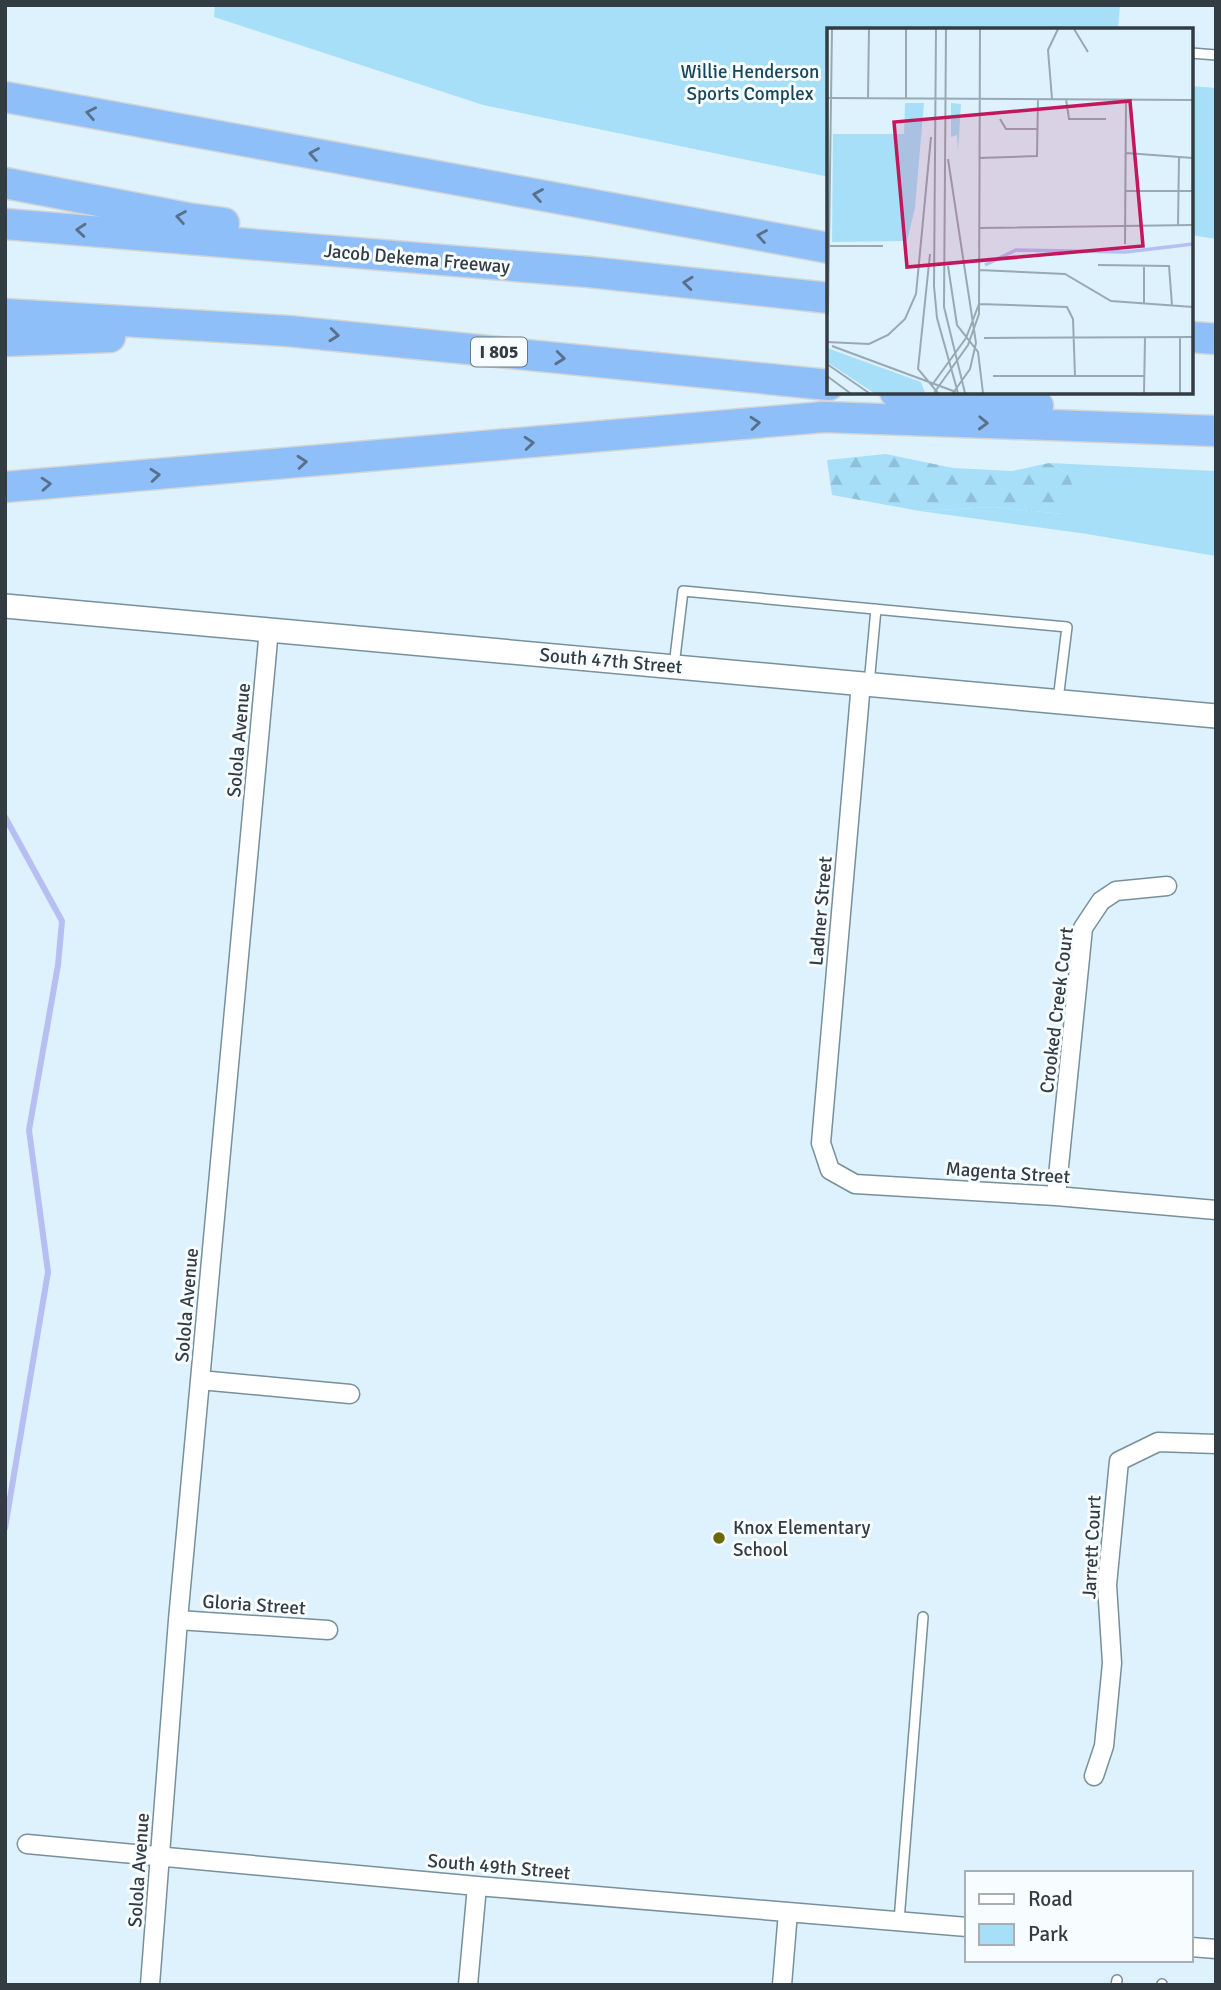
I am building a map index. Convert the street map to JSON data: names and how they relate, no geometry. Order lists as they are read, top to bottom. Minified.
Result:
{"streets":{"highway":["Jacob Dekema Freeway","I 805"],"main road":["South 47th Street"],"street":["Solola Avenue","Ladner Street","Crooked Creek Court","Magenta Street","Jarrett Court","Gloria Street","South 49th Street"]},"crossings":[["South 47th Street","Solola Avenue"],["South 47th Street","Ladner Street"],["Solola Avenue","Gloria Street"],["Solola Avenue","South 49th Street"],["Ladner Street","Magenta Street"],["Crooked Creek Court","Magenta Street"]],"parks":["Willie Henderson Sports Complex"],"places":["Knox Elementary School"],"legend":["Road","Park"]}
